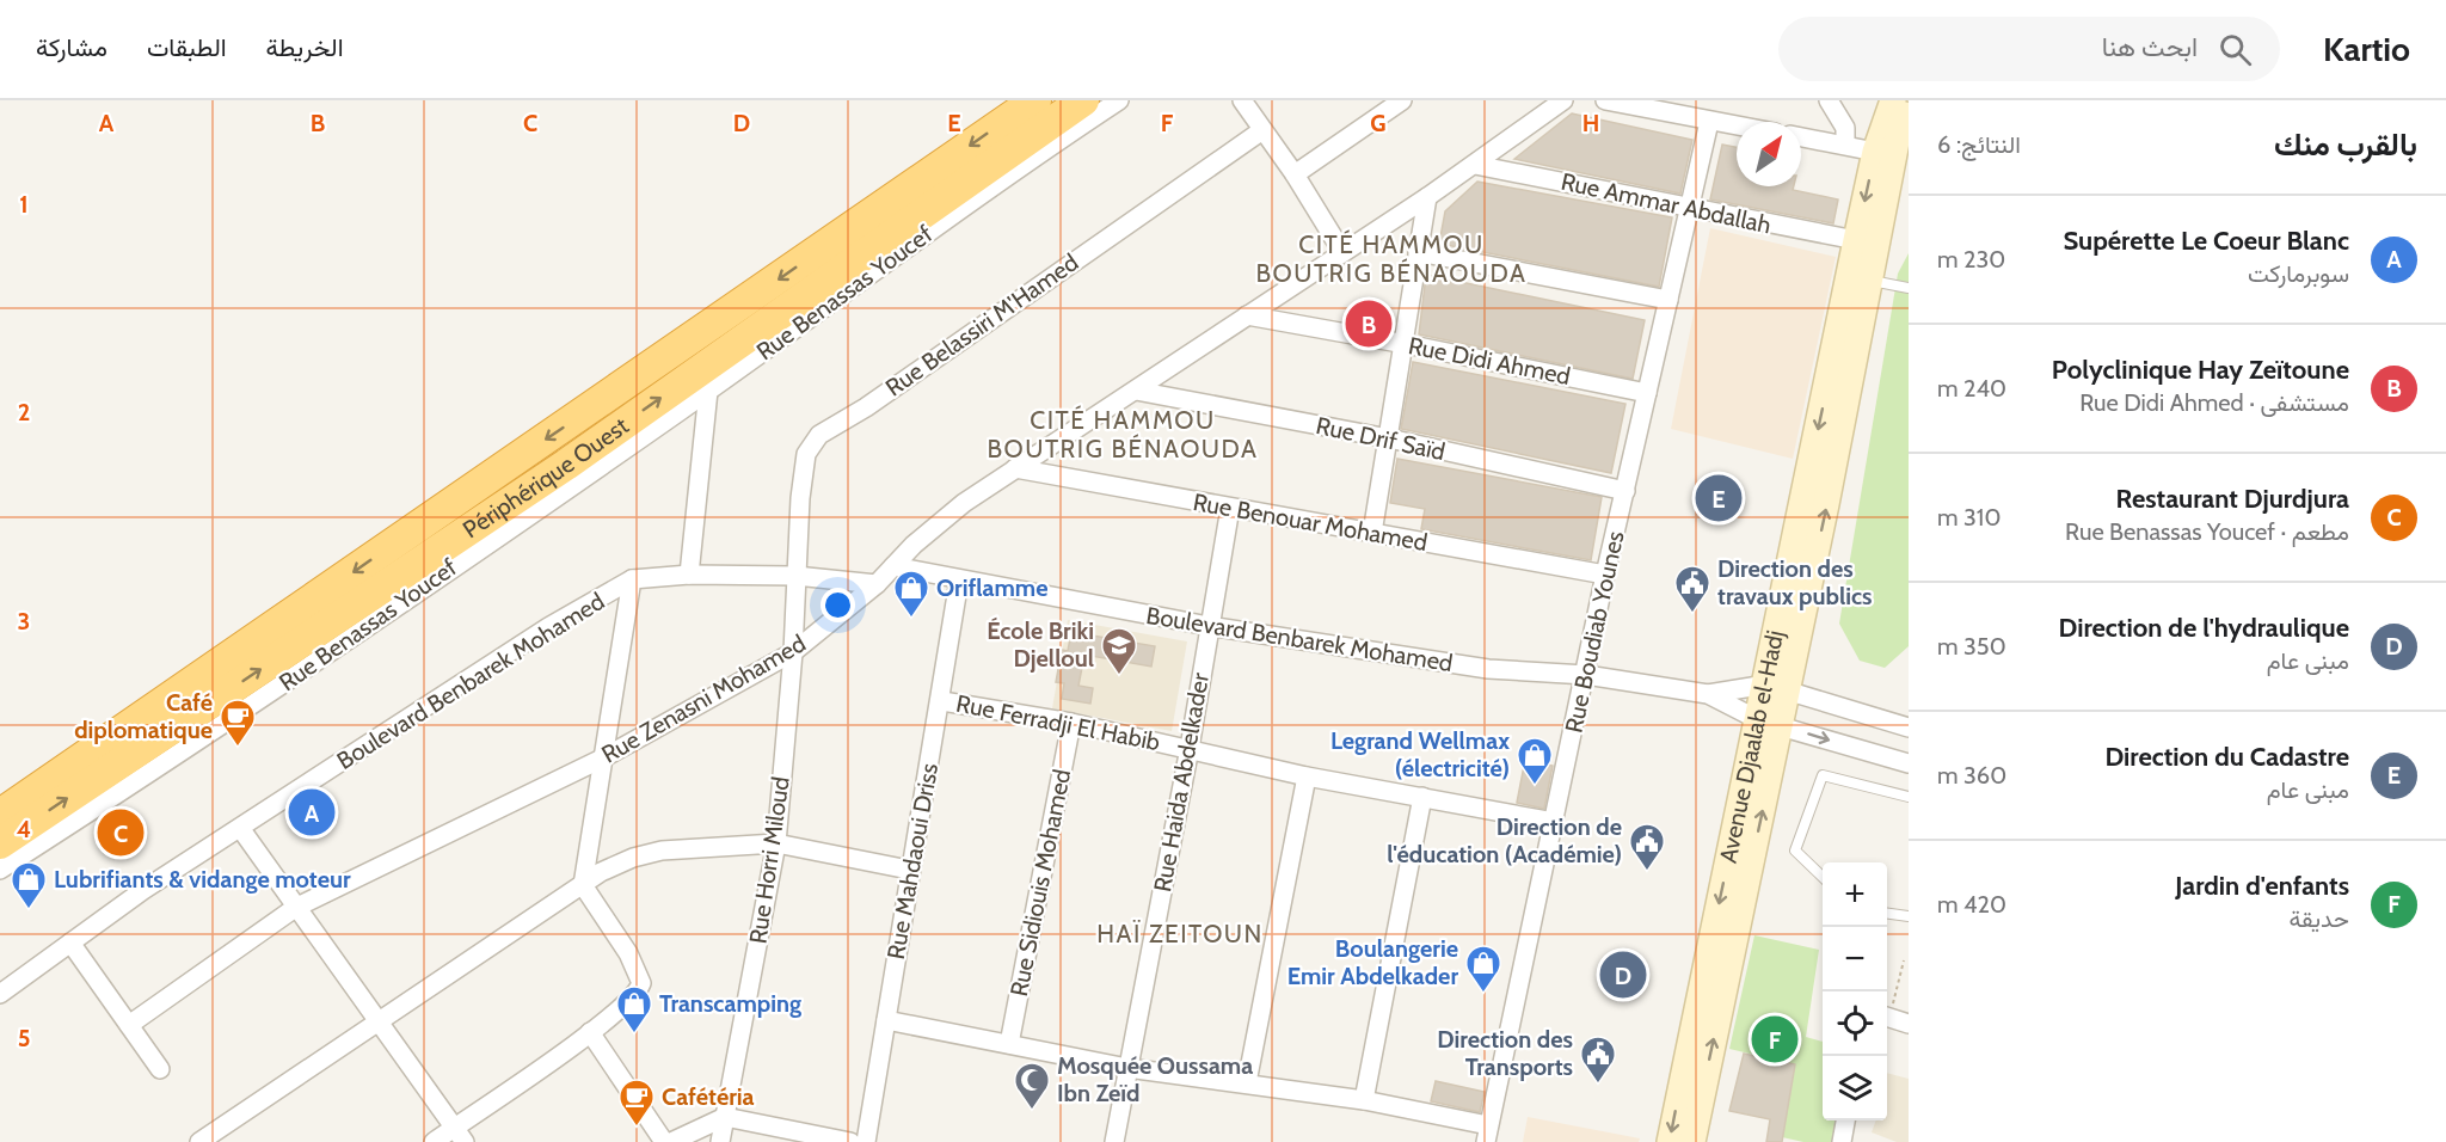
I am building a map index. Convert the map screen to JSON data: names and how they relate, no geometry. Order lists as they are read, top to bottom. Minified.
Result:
{"streets":{"highway":["Périphérique Ouest"],"main road":["Avenue Djaalab el-Hadj"],"street":["Rue Ammar Abdallah","Rue Benassas Youcef","Rue Belassiri M'Hamed","Rue Didi Ahmed","Rue Drif Saïd","Rue Benouar Mohamed","Rue Boudiab Younes","Boulevard Benbarek Mohamed","Rue Zenasni Mohamed","Rue Ferradji El Habib","Rue Haida Abdelkader","Rue Horri Miloud","Rue Mahdaoui Driss","Rue Sidiouis Mohamed"]},"crossings":[["Rue Ammar Abdallah","Rue Boudiab Younes"],["Rue Ammar Abdallah","Rue Zenasni Mohamed"],["Rue Ammar Abdallah","Avenue Djaalab el-Hadj"],["Rue Belassiri M'Hamed","Boulevard Benbarek Mohamed"],["Rue Belassiri M'Hamed","Rue Horri Miloud"],["Rue Didi Ahmed","Rue Boudiab Younes"],["Rue Didi Ahmed","Rue Zenasni Mohamed"],["Rue Drif Saïd","Rue Boudiab Younes"],["Rue Drif Saïd","Rue Zenasni Mohamed"],["Rue Benouar Mohamed","Rue Boudiab Younes"],["Rue Benouar Mohamed","Rue Zenasni Mohamed"],["Rue Benouar Mohamed","Rue Haida Abdelkader"],["Rue Boudiab Younes","Boulevard Benbarek Mohamed"],["Rue Boudiab Younes","Rue Ferradji El Habib"],["Boulevard Benbarek Mohamed","Rue Zenasni Mohamed"],["Boulevard Benbarek Mohamed","Avenue Djaalab el-Hadj"],["Boulevard Benbarek Mohamed","Rue Haida Abdelkader"],["Boulevard Benbarek Mohamed","Rue Horri Miloud"],["Boulevard Benbarek Mohamed","Rue Mahdaoui Driss"],["Rue Zenasni Mohamed","Rue Horri Miloud"],["Rue Ferradji El Habib","Rue Haida Abdelkader"],["Rue Ferradji El Habib","Rue Mahdaoui Driss"],["Rue Ferradji El Habib","Rue Sidiouis Mohamed"]],"districts":["CITÉ HAMMOU BOUTRIG BÉNAOUDA","CITÉ HAMMOU BOUTRIG BÉNAOUDA","HAÏ ZEITOUN"],"places":{"public building":["Direction des travaux publics","Direction de l'éducation (Académie)","Direction des Transports"],"shop":["Oriflamme","Legrand Wellmax (électricité)","Lubrifiants & vidange moteur","Boulangerie Emir Abdelkader","Transcamping"],"school or university":["École Briki Djelloul"],"cafe":["Café diplomatique","Cafétéria"],"mosque":["Mosquée Oussama Ibn Zeïd"]},"north":"top right","page":{"header":"Kartio","search":"ابحث هنا","nav":["الخريطة","الطبقات","مشاركة"],"heading":["بالقرب منك","النتائج: 6"],"list":[{"mark":"A","name":"Supérette Le Coeur Blanc","note":"سوبرماركت","value":"230 m"},{"mark":"B","name":"Polyclinique Hay Zeïtoune","note":"مستشفى · Rue Didi Ahmed","value":"240 m"},{"mark":"C","name":"Restaurant Djurdjura","note":"مطعم · Rue Benassas Youcef","value":"310 m"},{"mark":"D","name":"Direction de l'hydraulique","note":"مبنى عام","value":"350 m"},{"mark":"E","name":"Direction du Cadastre","note":"مبنى عام","value":"360 m"},{"mark":"F","name":"Jardin d'enfants","note":"حديقة","value":"420 m"}],"pins":["B","E","A","C","D","F"],"map_buttons":["+","−"]},"grid":{"columns":["A","B","C","D","E","F","G","H"],"rows":["1","2","3","4","5"]}}
